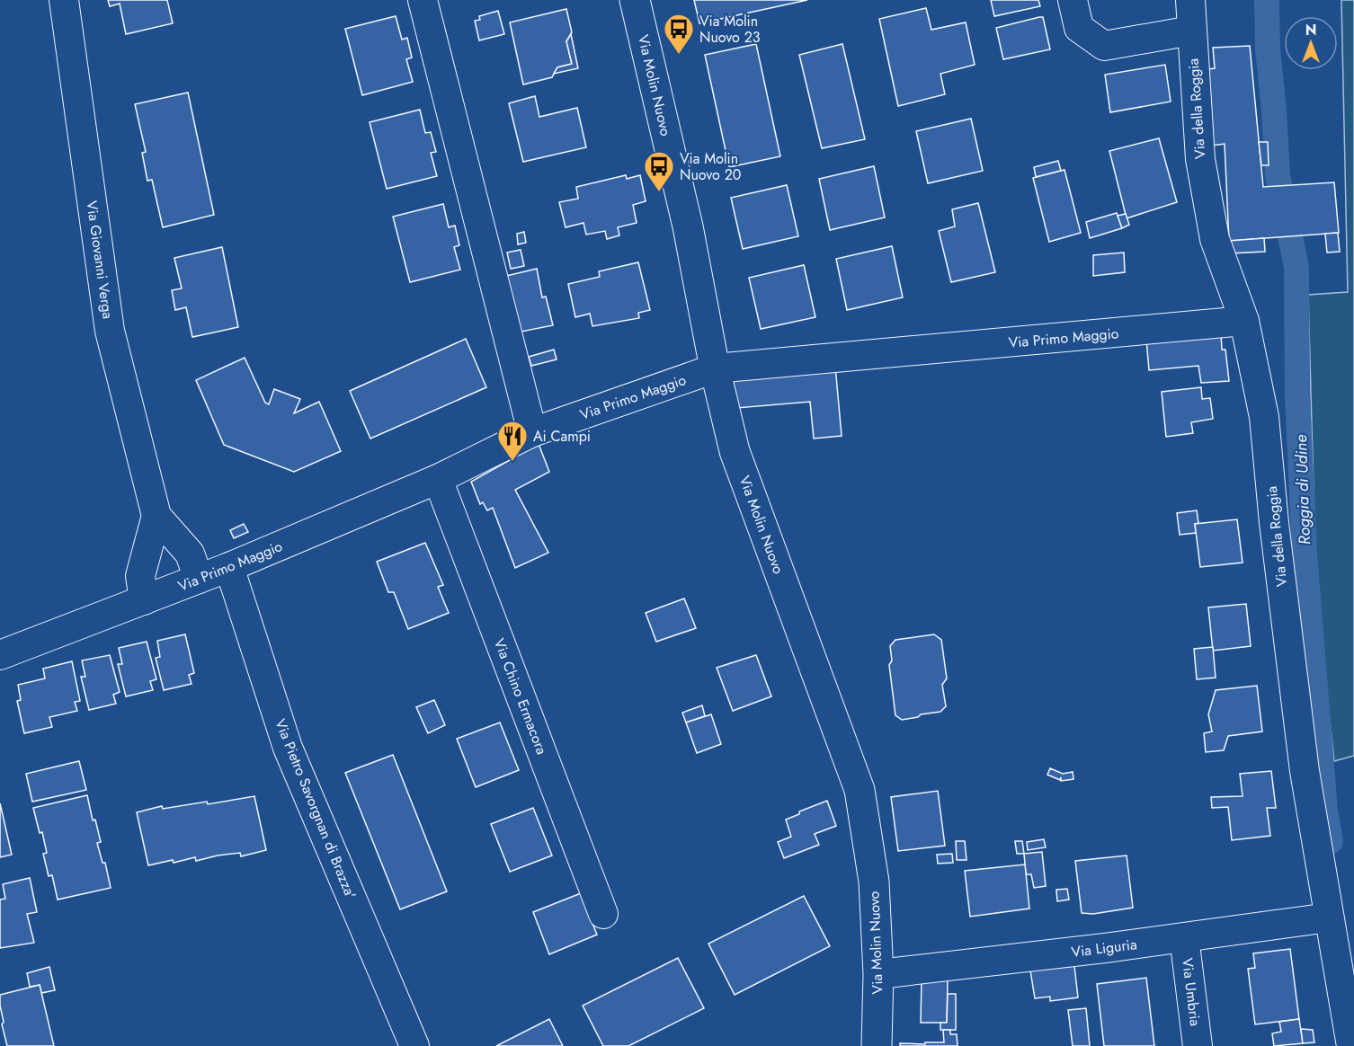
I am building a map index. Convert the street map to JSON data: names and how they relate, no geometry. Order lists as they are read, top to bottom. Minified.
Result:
{"streets":{"main road":["Via Molin Nuovo"],"street":["Via della Roggia","Via Giovanni Verga","Via Primo Maggio","Via Chino Ermacora","Via Pietro Savorgnan di Brazza'","Via Liguria","Via Umbria"]},"crossings":[["Via Molin Nuovo","Via Primo Maggio"],["Via Molin Nuovo","Via Liguria"],["Via della Roggia","Via Primo Maggio"],["Via della Roggia","Via Liguria"],["Via Giovanni Verga","Via Primo Maggio"],["Via Primo Maggio","Via Chino Ermacora"],["Via Primo Maggio","Via Pietro Savorgnan di Brazza'"],["Via Liguria","Via Umbria"]],"water":["Roggia di Udine"],"places":{"bus stop":["Via Molin Nuovo 23","Via Molin Nuovo 20"],"restaurant":["Ai Campi"]},"north":"top"}
